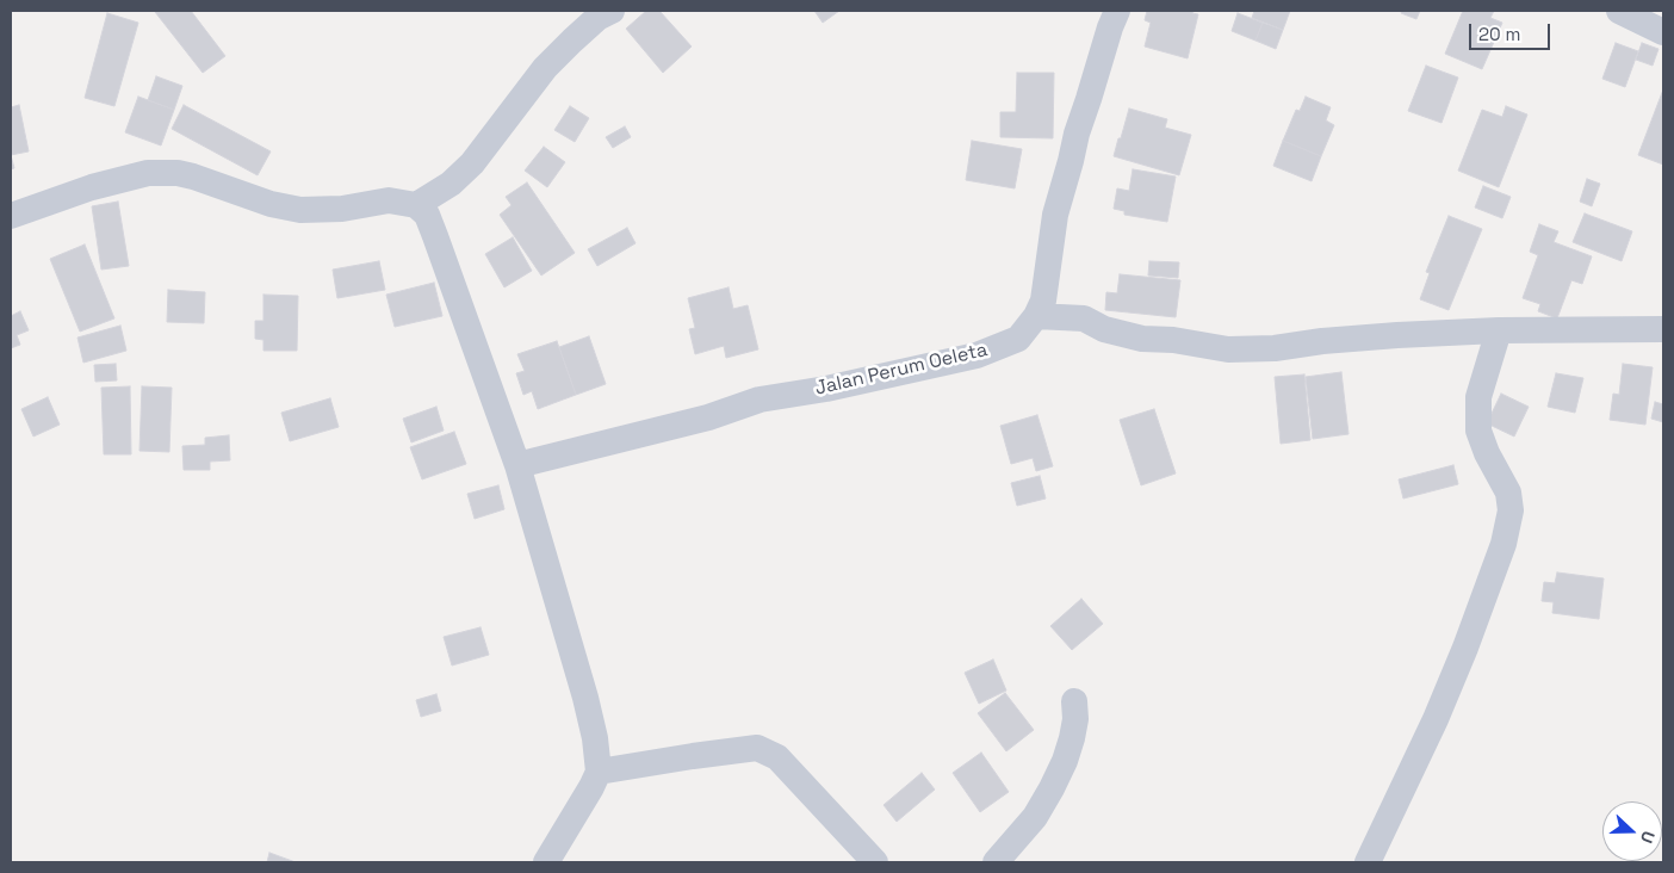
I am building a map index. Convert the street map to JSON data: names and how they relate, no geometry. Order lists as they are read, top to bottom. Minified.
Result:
{"streets":{"street":["Jalan Perum Oeleta"]},"scale_bar":"20 m","north":"right"}
